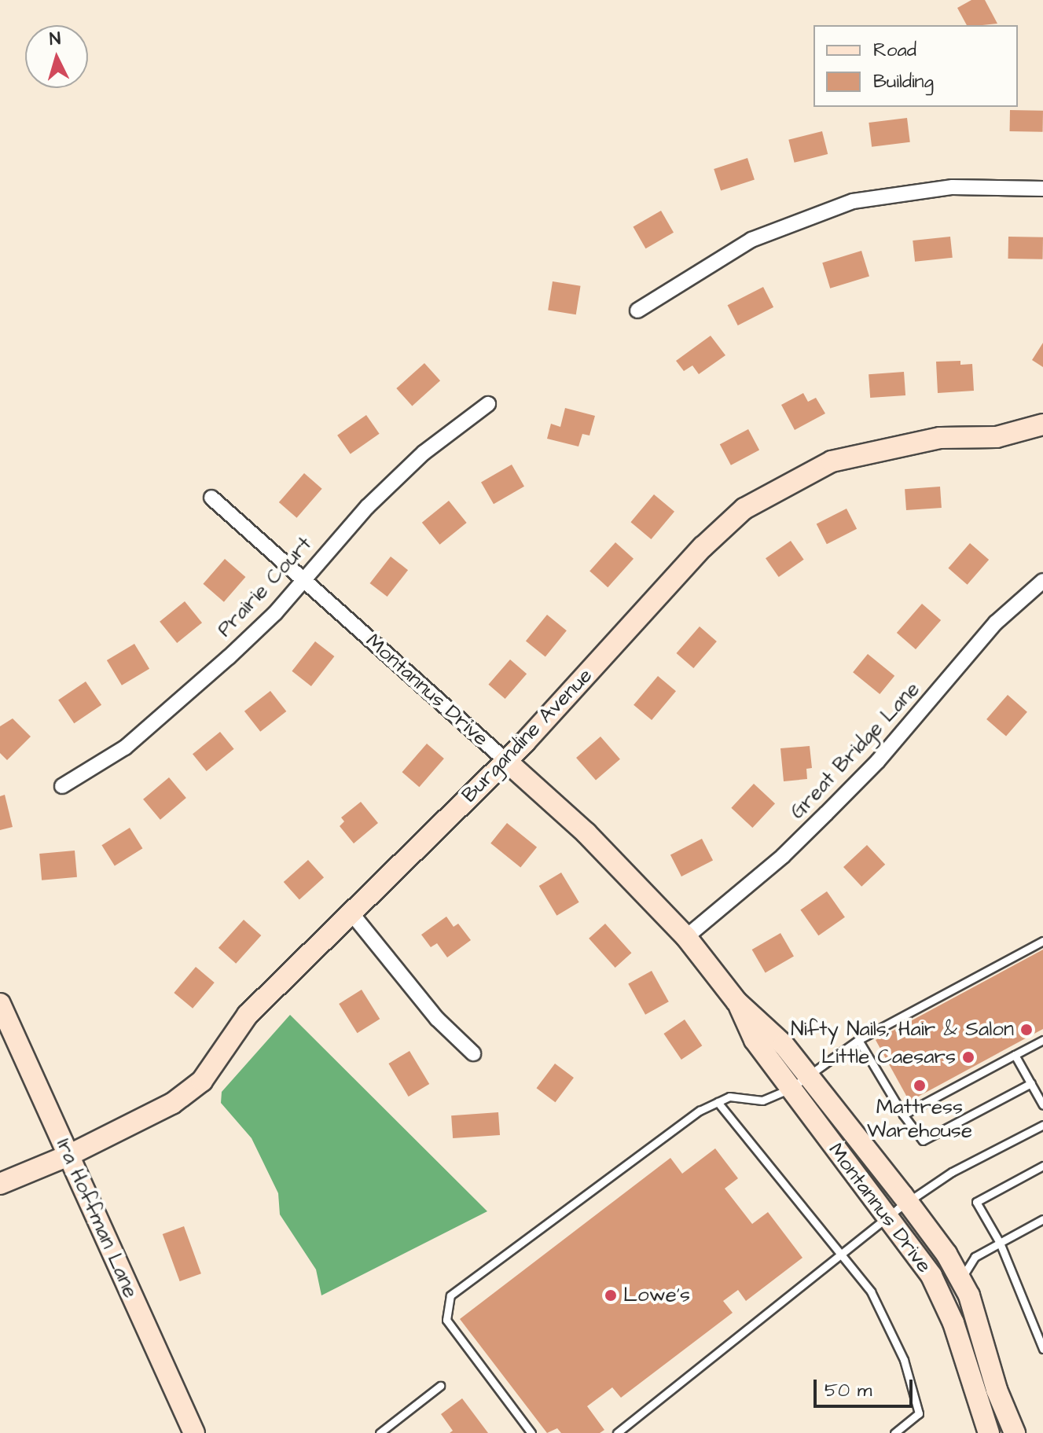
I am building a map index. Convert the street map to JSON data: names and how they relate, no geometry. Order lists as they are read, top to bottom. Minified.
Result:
{"streets":{"street":["Prairie Court","Montannus Drive","Burgandine Avenue","Great Bridge Lane","Ira Hoffman Lane"]},"crossings":[["Prairie Court","Montannus Drive"],["Montannus Drive","Burgandine Avenue"],["Montannus Drive","Great Bridge Lane"],["Burgandine Avenue","Ira Hoffman Lane"]],"places":["Nifty Nails, Hair & Salon","Little Caesars","Mattress Warehouse","Lowe's"],"legend":["Road","Building"],"scale_bar":"50 m","north":"top"}
